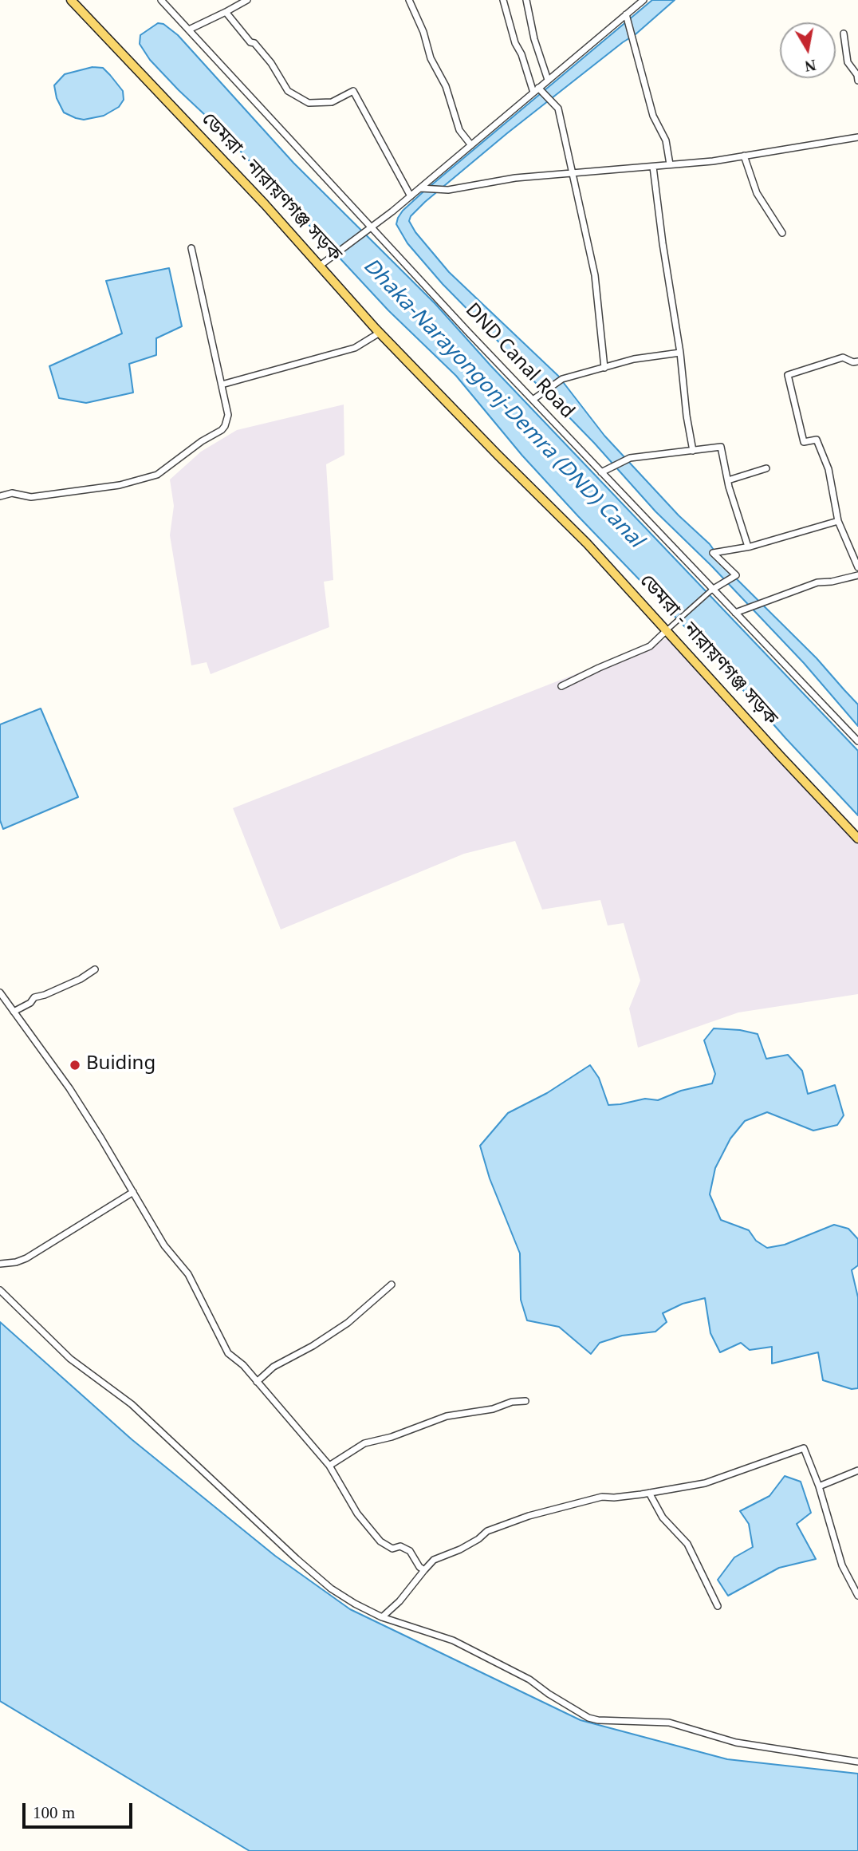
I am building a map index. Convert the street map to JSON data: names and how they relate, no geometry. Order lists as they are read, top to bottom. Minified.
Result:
{"streets":{"main road":["ডেমরা - নারায়ণগঞ্জ সড়ক"],"street":["DND Canal Road"]},"water":["Dhaka-Narayongonj-Demra (DND) Canal"],"places":["Buiding"],"scale_bar":"100 m","north":"bottom"}
